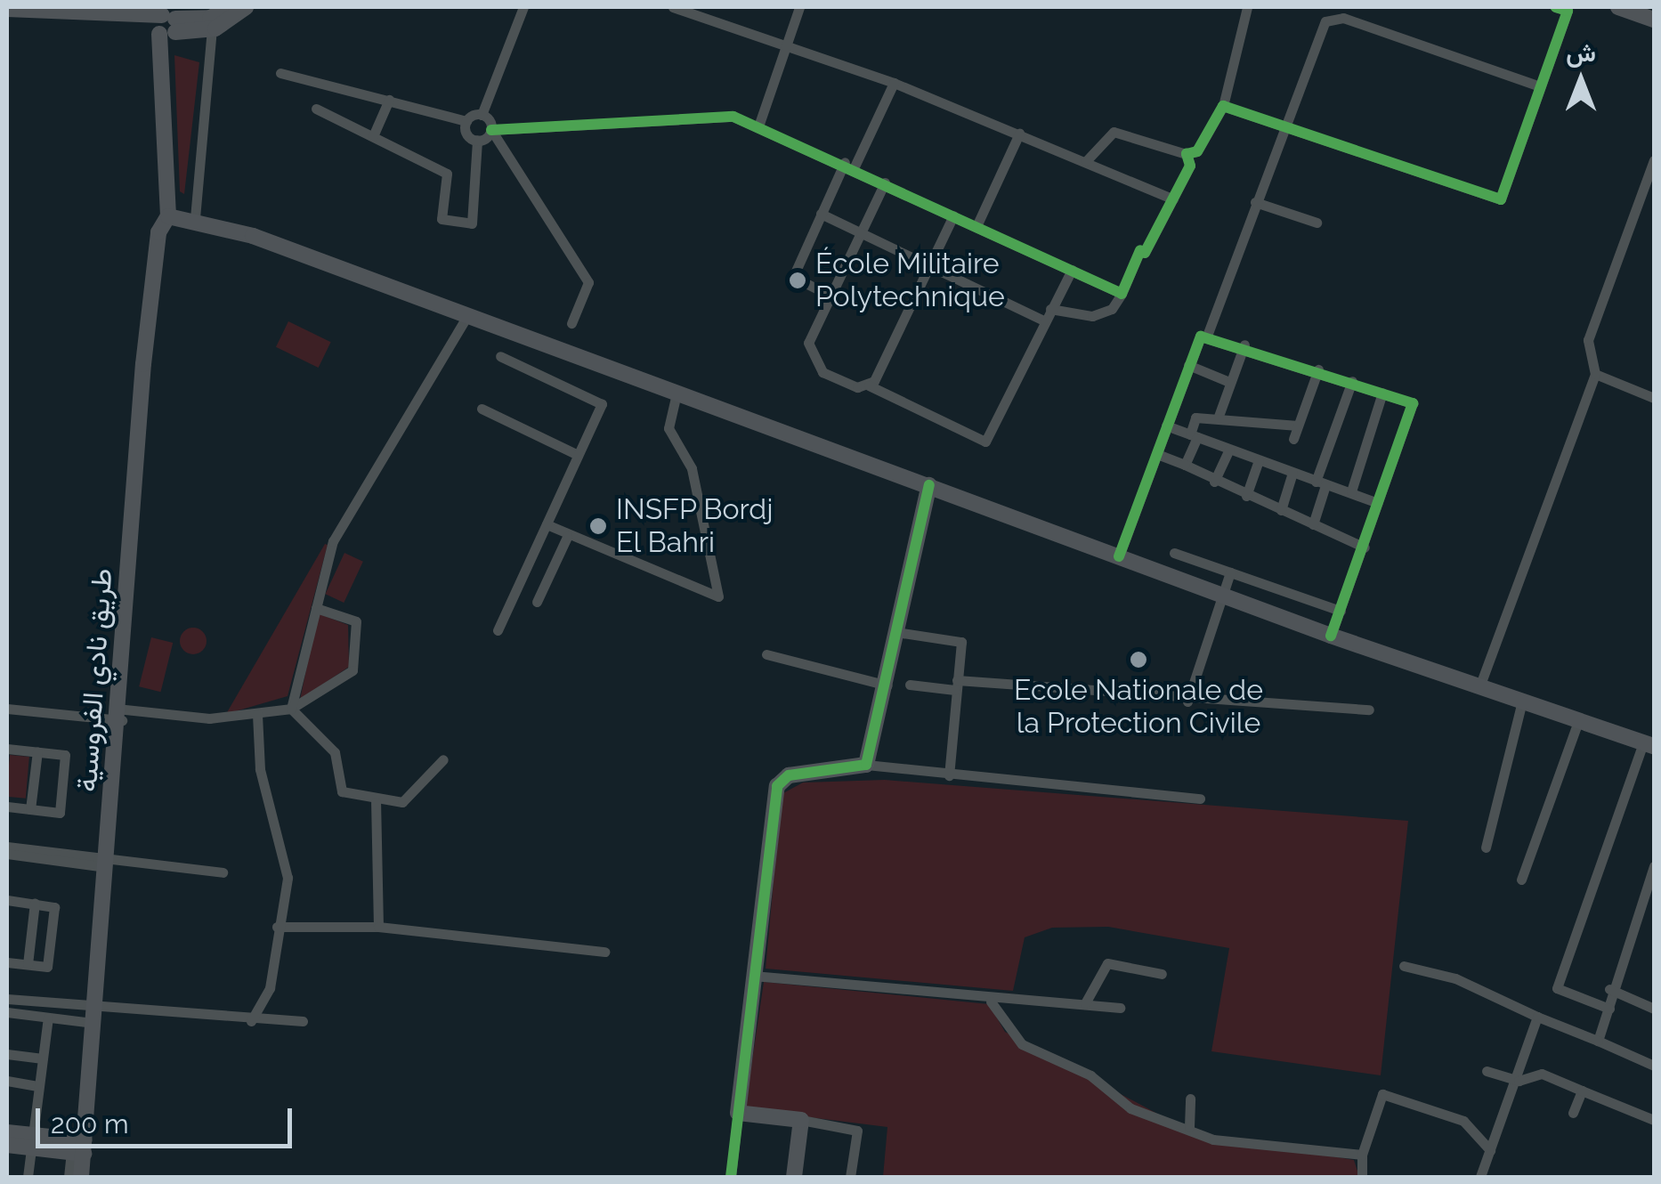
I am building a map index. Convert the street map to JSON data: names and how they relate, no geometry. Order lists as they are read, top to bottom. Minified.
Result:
{"streets":{"main road":["طريق نادي الفروسية"]},"places":["École Militaire Polytechnique","INSFP Bordj El Bahri","Ecole Nationale de la Protection Civile"],"scale_bar":"200 m","north":"top"}
